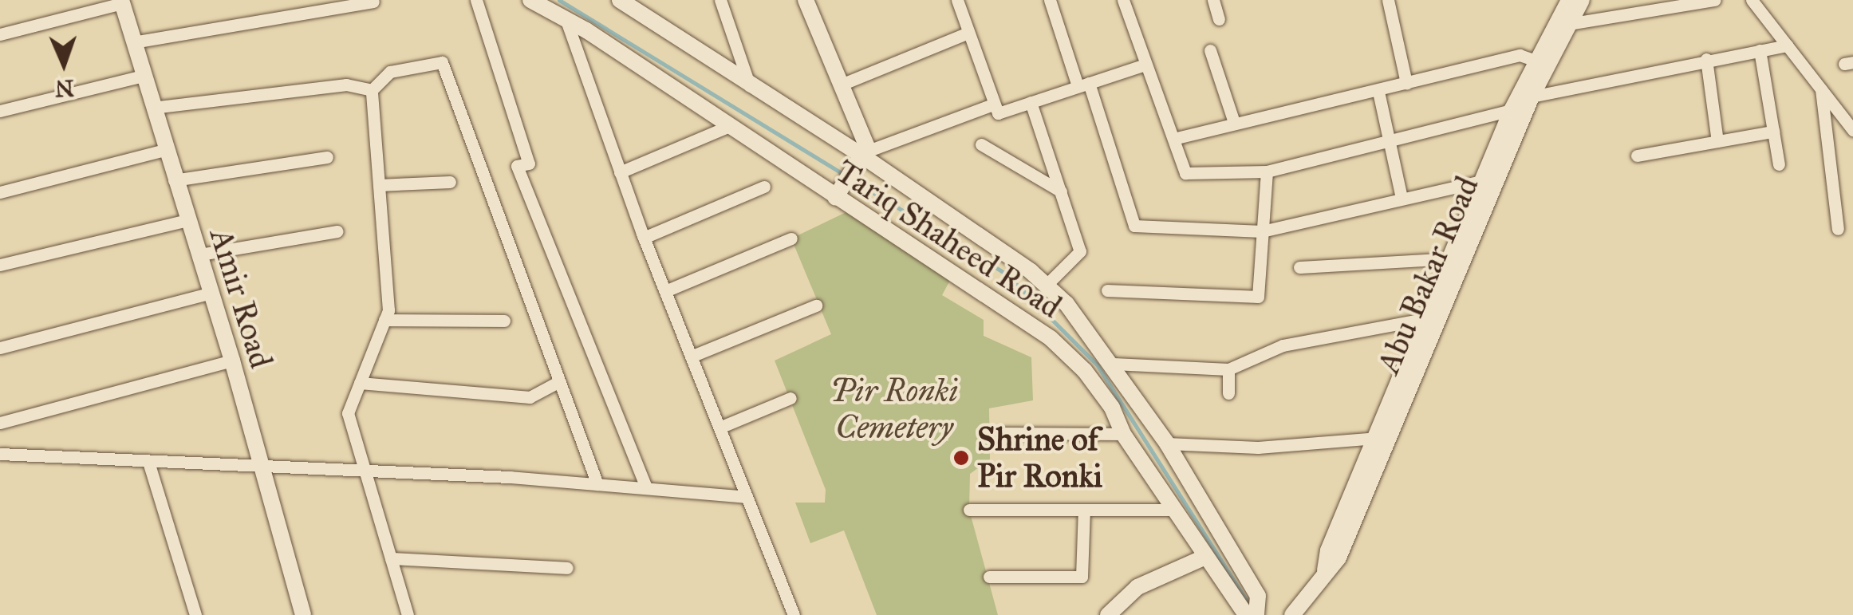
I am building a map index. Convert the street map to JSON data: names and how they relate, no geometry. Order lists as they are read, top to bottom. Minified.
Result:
{"streets":{"main road":["Tariq Shaheed Road","Abu Bakar Road","Amir Road"]},"parks":["Pir Ronki Cemetery"],"places":["Shrine of Pir Ronki"],"north":"bottom"}
